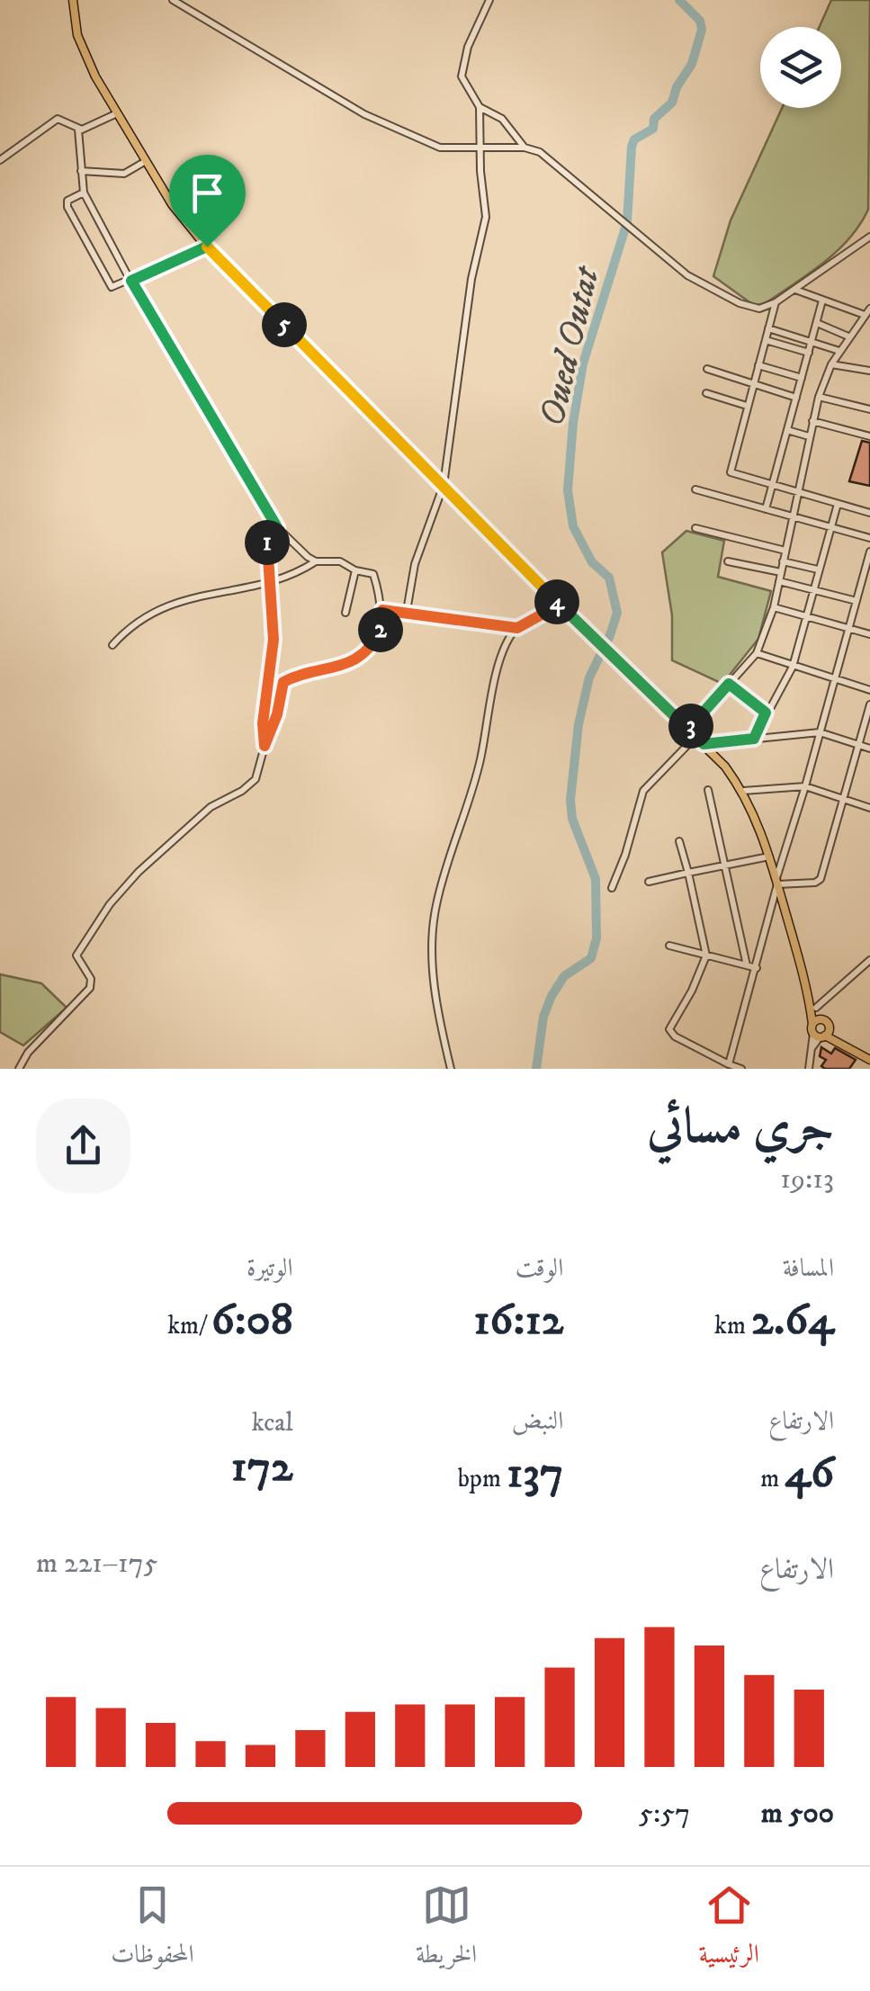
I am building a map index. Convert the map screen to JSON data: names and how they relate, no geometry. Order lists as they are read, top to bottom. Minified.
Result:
{"water":["Oued Outat"],"page":{"pins":["5","1","4","2","3"],"heading":["جري مسائي","19:13"],"stats":[["المسافة","2.64 km"],["الوقت","16:12"],["الوتيرة","6:08 /km"],["الارتفاع","46 m"],["النبض","137 bpm"],["kcal","172"]],"chart":["الارتفاع","175–221 m"],"list":[{"name":"500 m","note":"5:57"}],"tabs":["الرئيسية","الخريطة","المحفوظات"]}}
